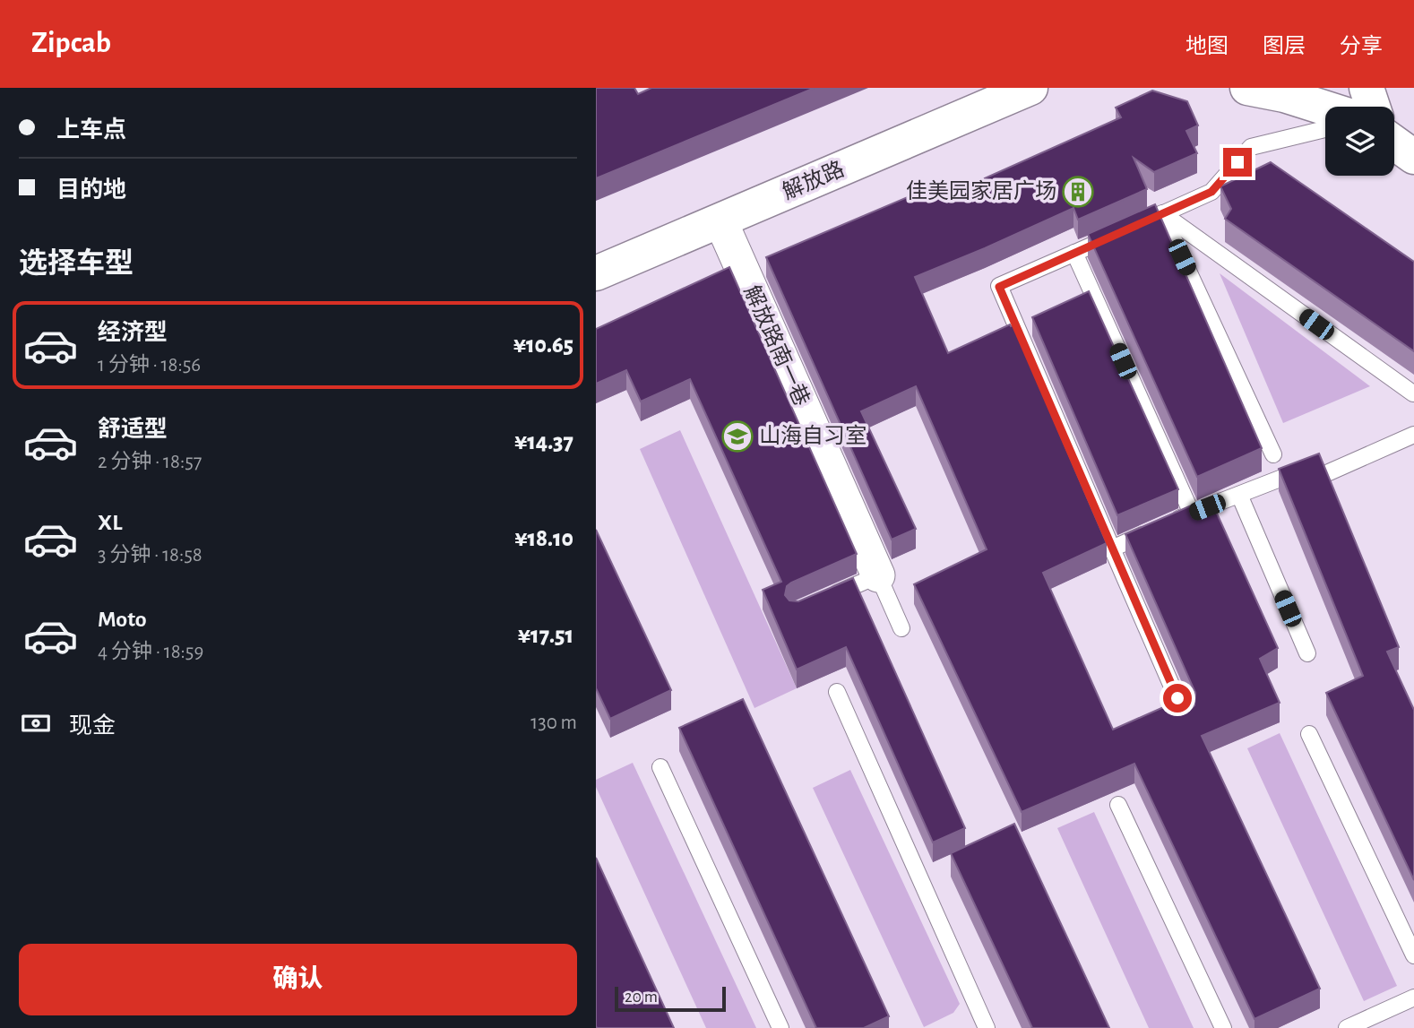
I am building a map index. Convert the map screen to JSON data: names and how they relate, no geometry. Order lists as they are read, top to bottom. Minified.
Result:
{"streets":{"street":["解放路","解放路南一巷"]},"crossings":[["解放路","解放路南一巷"]],"places":{"building":["佳美园家居广场"],"school or university":["山海自习室"]},"scale_bar":"20 m","page":{"header":"Zipcab","nav":["地图","图层","分享"],"banner":["上车点","目的地"],"heading":"选择车型","list":[{"name":"经济型","note":"1 分钟 · 18:56","value":"¥10.65"},{"name":"舒适型","note":"2 分钟 · 18:57","value":"¥14.37"},{"name":"XL","note":"3 分钟 · 18:58","value":"¥18.10"},{"name":"Moto","note":"4 分钟 · 18:59","value":"¥17.51"}],"pay":["现金","130 m"],"buttons":"确认","scale":"20 m"}}
